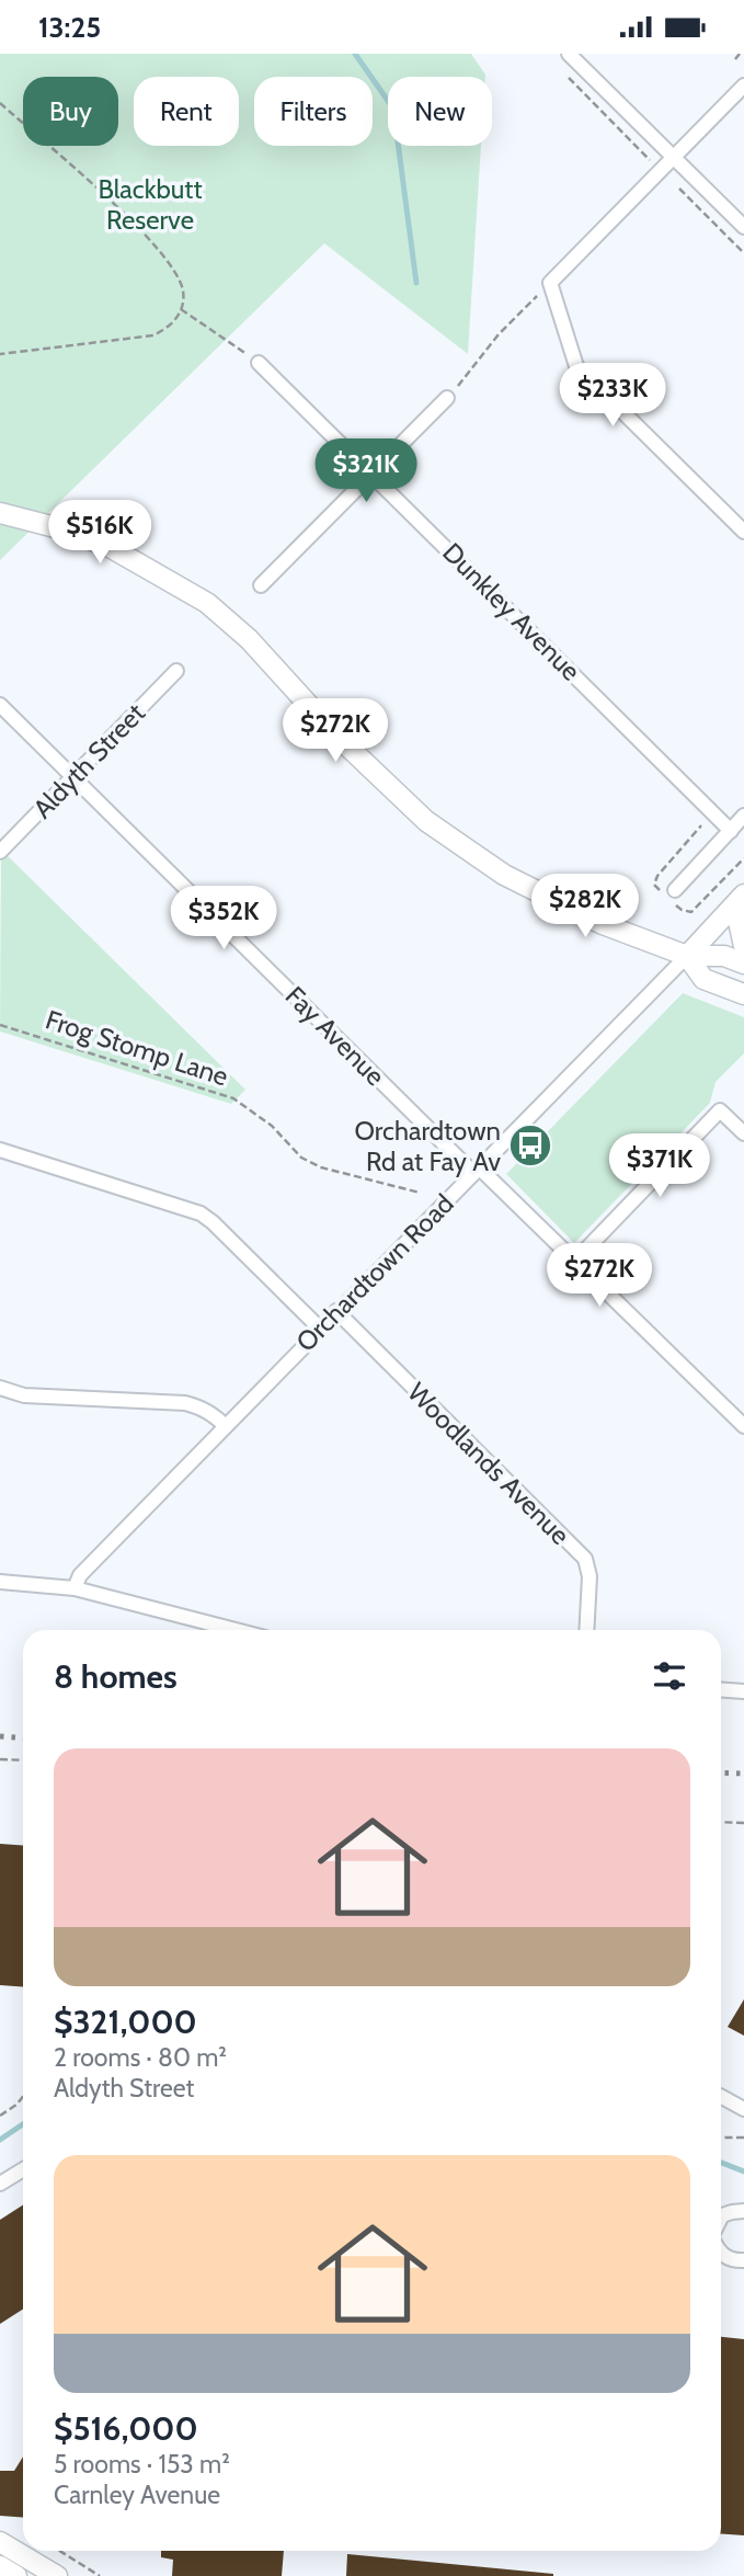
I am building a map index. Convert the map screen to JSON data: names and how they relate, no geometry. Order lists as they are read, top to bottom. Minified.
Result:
{"streets":{"main road":["Orchardtown Road"],"street":["Dunkley Avenue","Aldyth Street","Fay Avenue","Woodlands Avenue"],"path":["Frog Stomp Lane"]},"crossings":[["Aldyth Street","Fay Avenue"],["Fay Avenue","Orchardtown Road"],["Orchardtown Road","Woodlands Avenue"]],"parks":["Blackbutt Reserve"],"places":{"bus stop":["Orchardtown Rd at Fay Av"]},"page":{"status":"13:25","chip":["Buy","Rent","Filters","New"],"price":["$233K","$321K","$516K","$272K","$282K","$352K","$371K","$272K"],"heading":"8 homes","list":[{"name":"$321,000","note":"2 rooms · 80 m² · Aldyth Street"},{"name":"$516,000","note":"5 rooms · 153 m² · Carnley Avenue"}]}}
